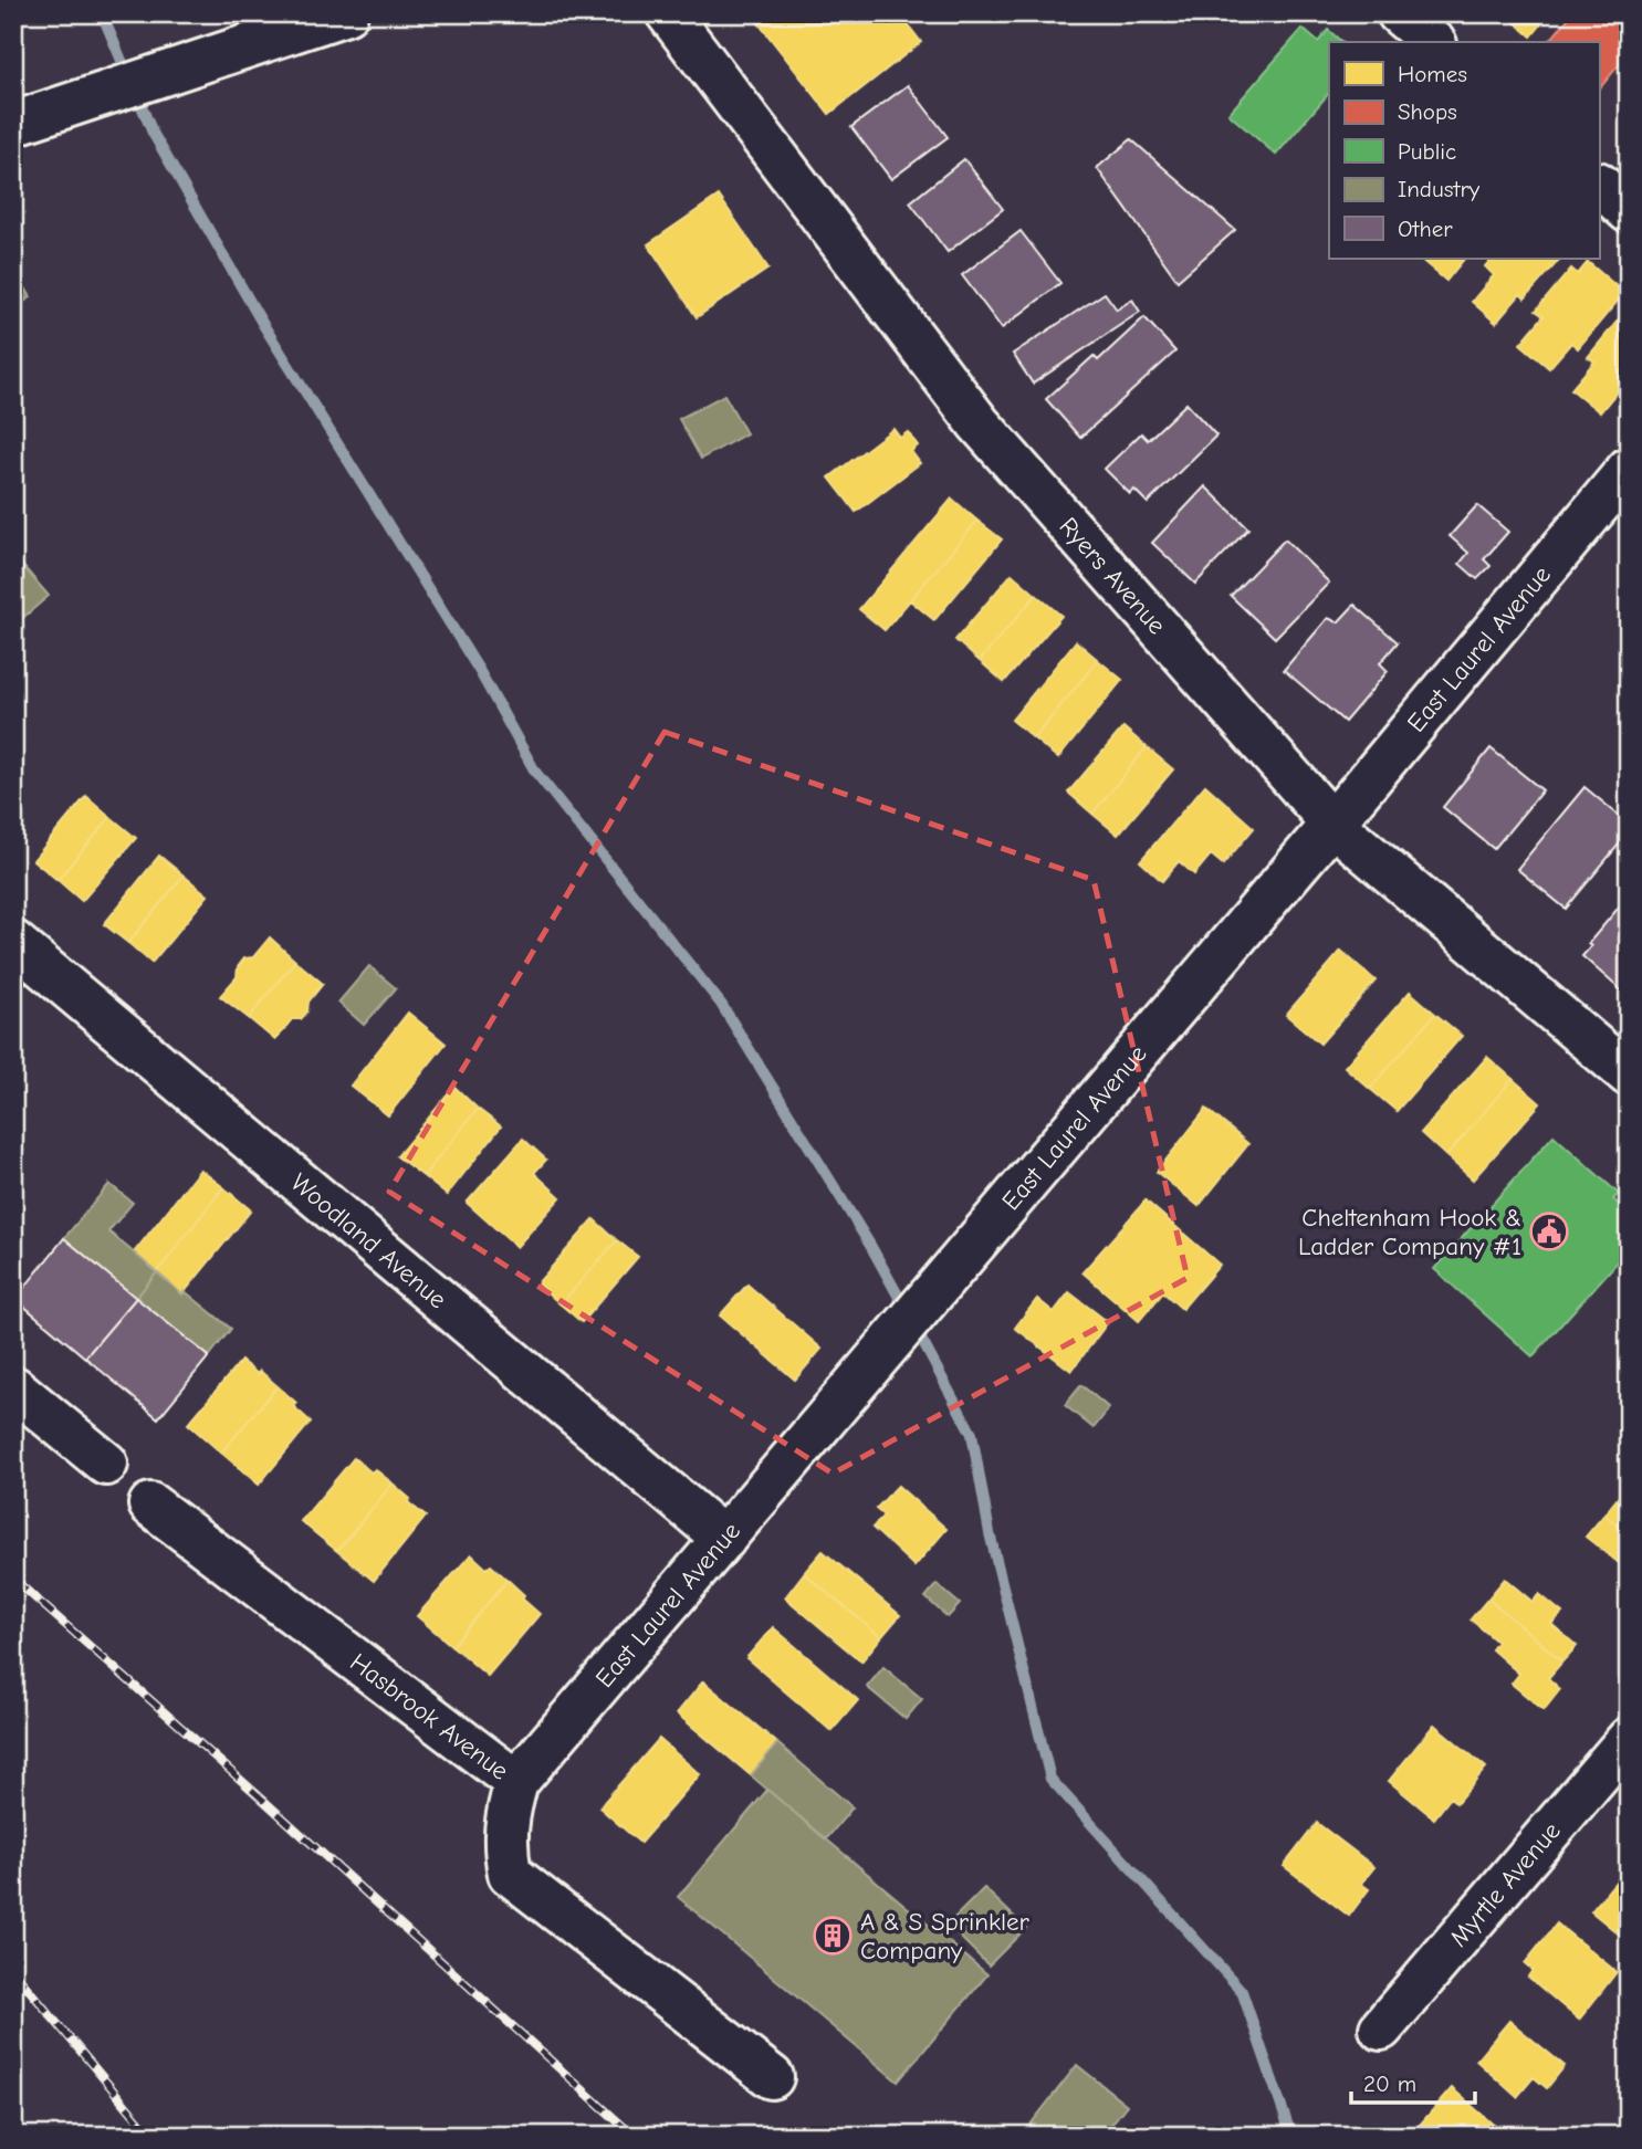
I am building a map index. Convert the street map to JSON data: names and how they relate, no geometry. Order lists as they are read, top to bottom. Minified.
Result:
{"streets":{"street":["Ryers Avenue","East Laurel Avenue","Woodland Avenue","Hasbrook Avenue","Myrtle Avenue"]},"crossings":[["Ryers Avenue","East Laurel Avenue"],["East Laurel Avenue","Woodland Avenue"],["East Laurel Avenue","Hasbrook Avenue"]],"places":{"public building":["Cheltenham Hook & Ladder Company #1"],"building":["A & S Sprinkler Company"]},"legend":["Homes","Shops","Public","Industry","Other"],"scale_bar":"20 m"}
